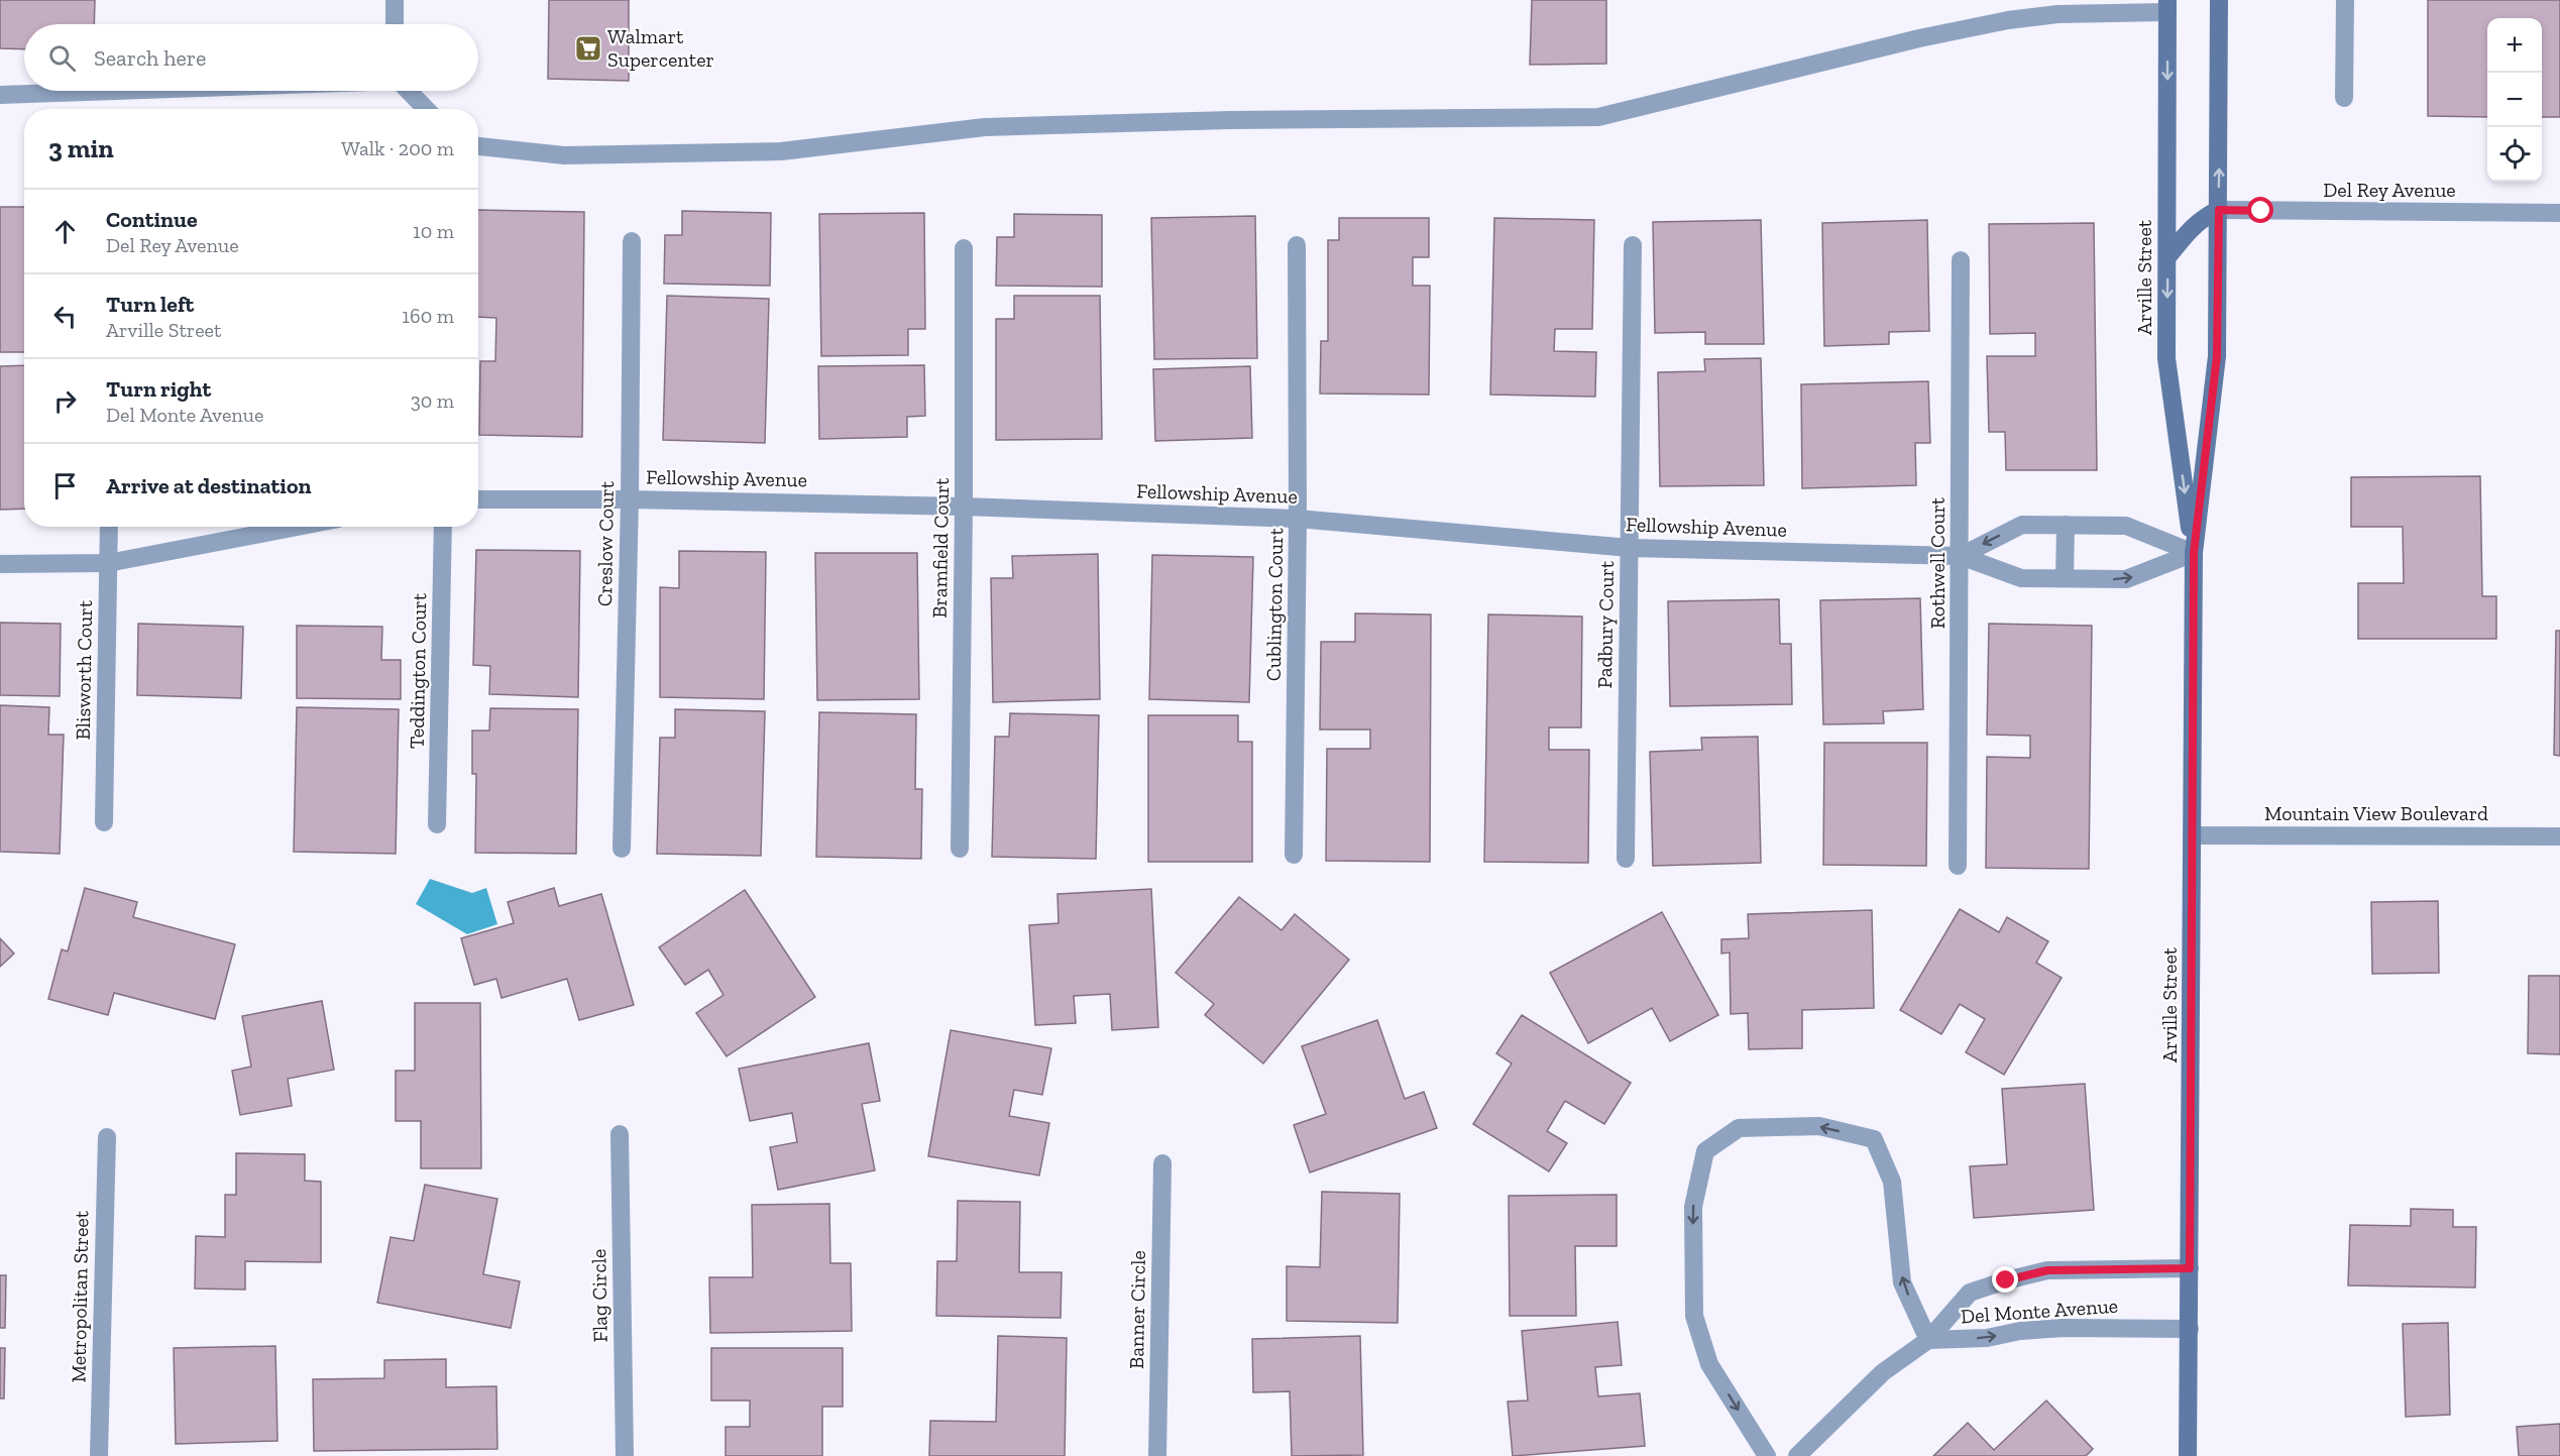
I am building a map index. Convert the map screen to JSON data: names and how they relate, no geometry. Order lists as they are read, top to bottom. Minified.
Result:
{"streets":{"street":["Del Rey Avenue","Arville Street","Fellowship Avenue","Creslow Court","Bramfield Court","Rothwell Court","Cublington Court","Padbury Court","Blisworth Court","Teddington Court","Mountain View Boulevard","Flag Circle","Metropolitan Street","Banner Circle","Del Monte Avenue"]},"crossings":[["Del Rey Avenue","Arville Street"],["Arville Street","Fellowship Avenue"],["Arville Street","Mountain View Boulevard"],["Arville Street","Del Monte Avenue"],["Fellowship Avenue","Creslow Court"],["Fellowship Avenue","Bramfield Court"],["Fellowship Avenue","Rothwell Court"],["Fellowship Avenue","Cublington Court"],["Fellowship Avenue","Padbury Court"]],"places":{"supermarket":["Walmart Supercenter"]},"page":{"map_buttons":["+","−"],"search":"Search here","heading":["3 min","Walk · 200 m"],"list":[["Continue","Del Rey Avenue","10 m"],["Turn left","Arville Street","160 m"],["Turn right","Del Monte Avenue","30 m"],"Arrive at destination"]}}
